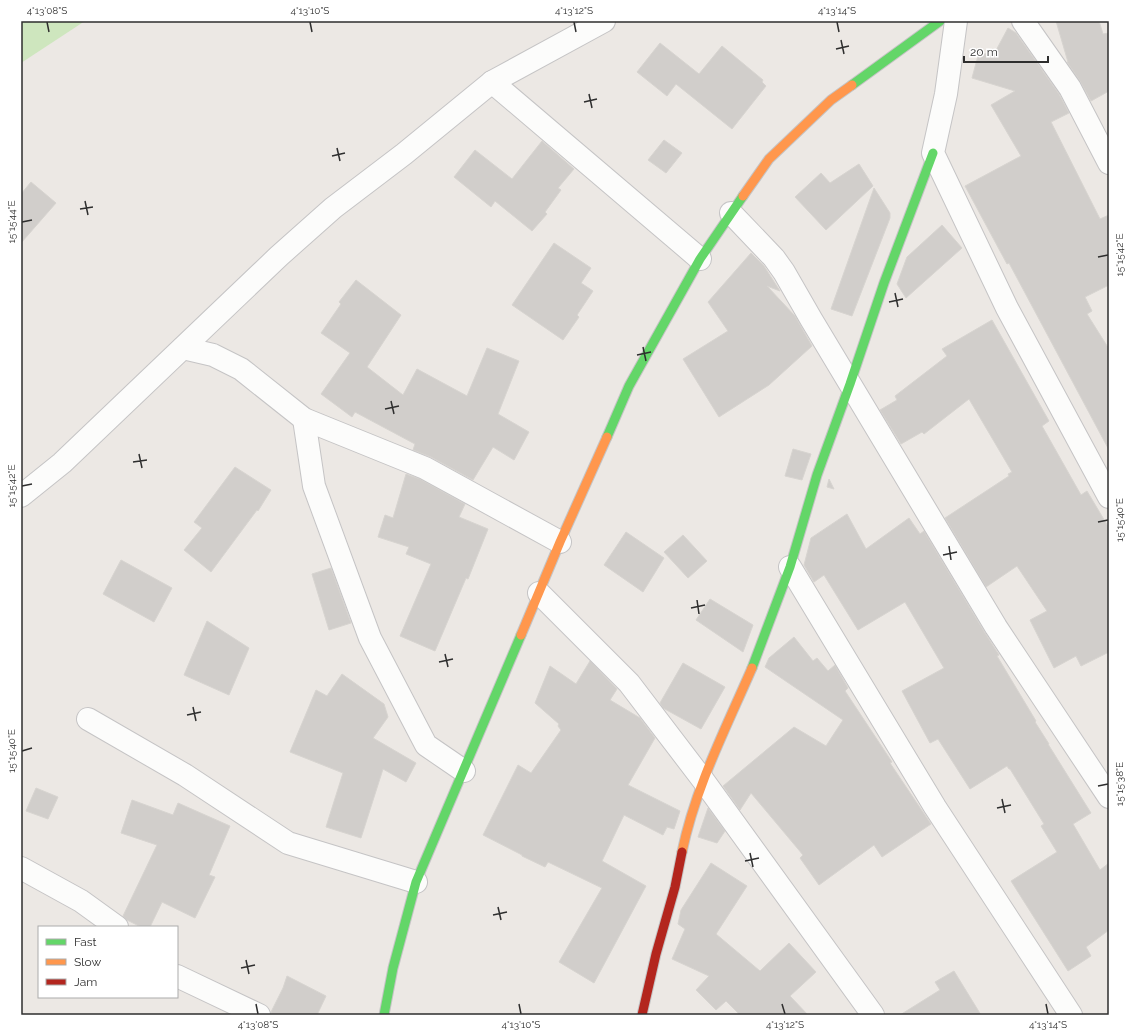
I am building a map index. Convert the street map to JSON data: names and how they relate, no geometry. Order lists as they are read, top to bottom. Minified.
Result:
{"legend":["Fast","Slow","Jam"],"scale_bar":"20 m","coordinates":["4°13'08\"S","4°13'10\"S","4°13'12\"S","4°13'14\"S","15°15'44\"E","15°15'42\"E","15°15'40\"E","15°15'38\"E"]}
